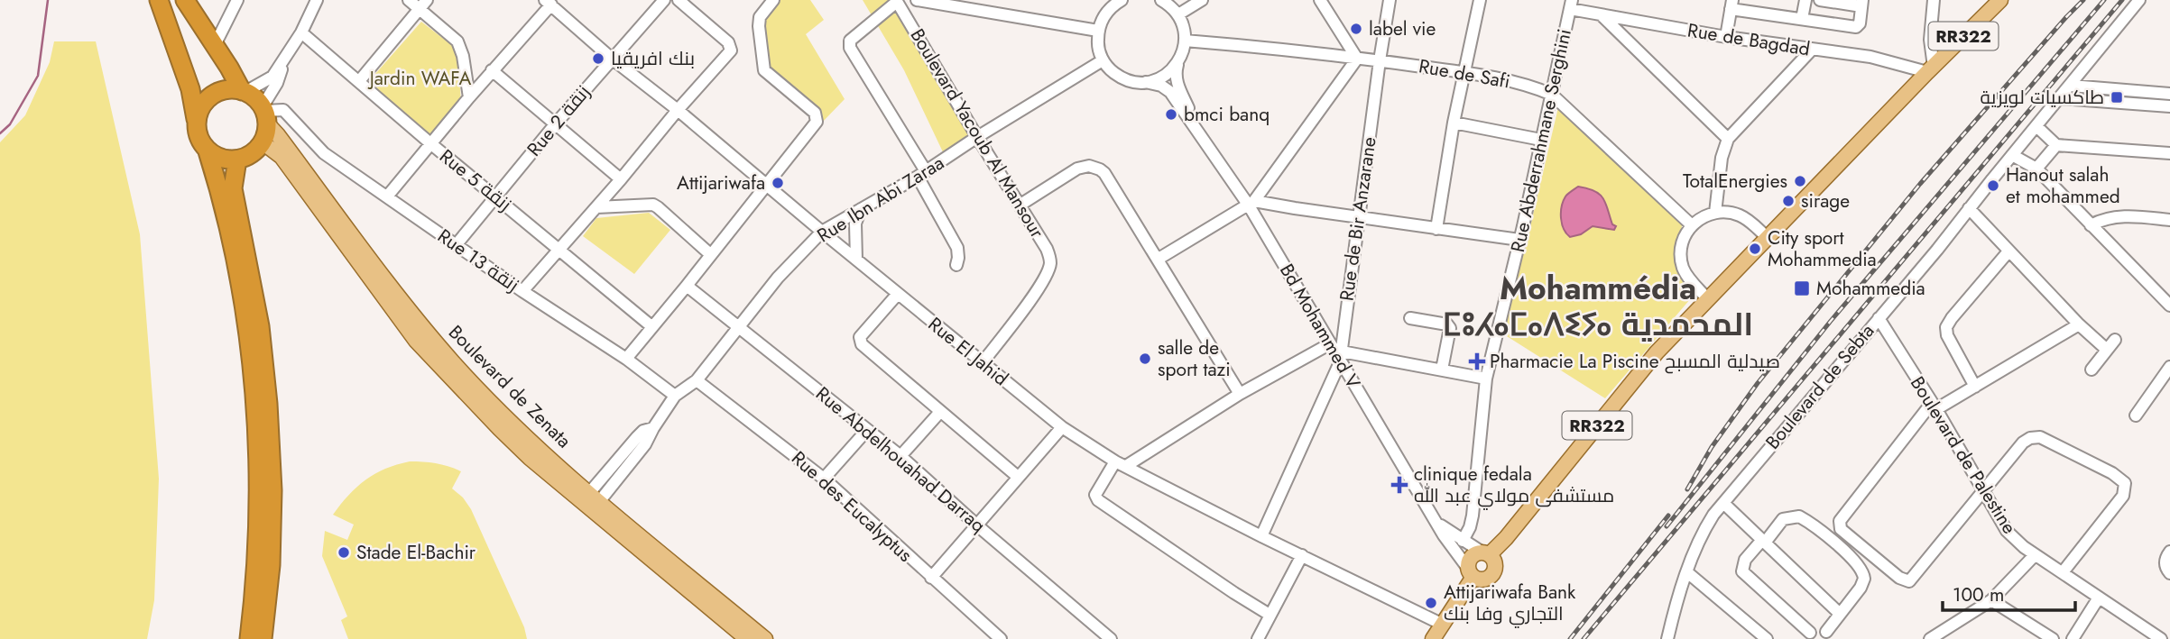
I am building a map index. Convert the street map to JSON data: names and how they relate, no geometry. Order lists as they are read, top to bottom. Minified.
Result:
{"streets":{"main road":["RR322","Boulevard de Zenata"],"street":["Rue de Bagdad","Rue de Safi","Rue 2 زنقة","Boulevard Yacoub Al Mansour","Rue Abderrahmane Serghini","Rue 5 زنقة","Rue Ibn Abi Zaraa","Rue de Bir Anzarane","Rue 13 زنقة","Bd Mohammed V","Rue El Jahid","Boulevard de Sebta","Boulevard de Palestine","Rue Abdelhouahad Darraq","Rue des Eucalyptus"]},"crossings":[["RR322","Rue de Bagdad"],["RR322","Bd Mohammed V"],["RR322","Rue El Jahid"],["Rue de Bagdad","Rue Abderrahmane Serghini"],["Rue de Safi","Rue Abderrahmane Serghini"],["Rue de Safi","Rue de Bir Anzarane"],["Rue 2 زنقة","Rue 5 زنقة"],["Rue 2 زنقة","Rue 13 زنقة"],["Rue 2 زنقة","Rue El Jahid"],["Boulevard Yacoub Al Mansour","Rue Ibn Abi Zaraa"],["Boulevard Yacoub Al Mansour","Rue El Jahid"],["Rue Abderrahmane Serghini","Bd Mohammed V"],["Rue Ibn Abi Zaraa","Bd Mohammed V"],["Rue Ibn Abi Zaraa","Rue El Jahid"],["Rue Ibn Abi Zaraa","Rue Abdelhouahad Darraq"],["Rue Ibn Abi Zaraa","Rue des Eucalyptus"],["Rue de Bir Anzarane","Bd Mohammed V"],["Rue de Bir Anzarane","Rue El Jahid"],["Rue 13 زنقة","Boulevard de Zenata"],["Boulevard de Sebta","Boulevard de Palestine"]],"districts":["Mohammédia ⵎⵓⵃⴰⵎⴰⴷⵉⵢⴰ المحمدية"],"parks":["Jardin WAFA"],"places":{"other":["label vie","بنك افريقيا","bmci banq","TotalEnergies","Attijariwafa","Hanout salah et mohammed","sirage","City sport Mohammedia","salle de sport tazi","Stade El-Bachir","Attijariwafa Bank التجاري وفا بنك"],"transit":["طاكسيات لويزية","Mohammedia"],"health":["Pharmacie La Piscine صيدلية المسبح","clinique fedala مستشفى مولاي عبد الله"]},"scale_bar":"100 m"}
